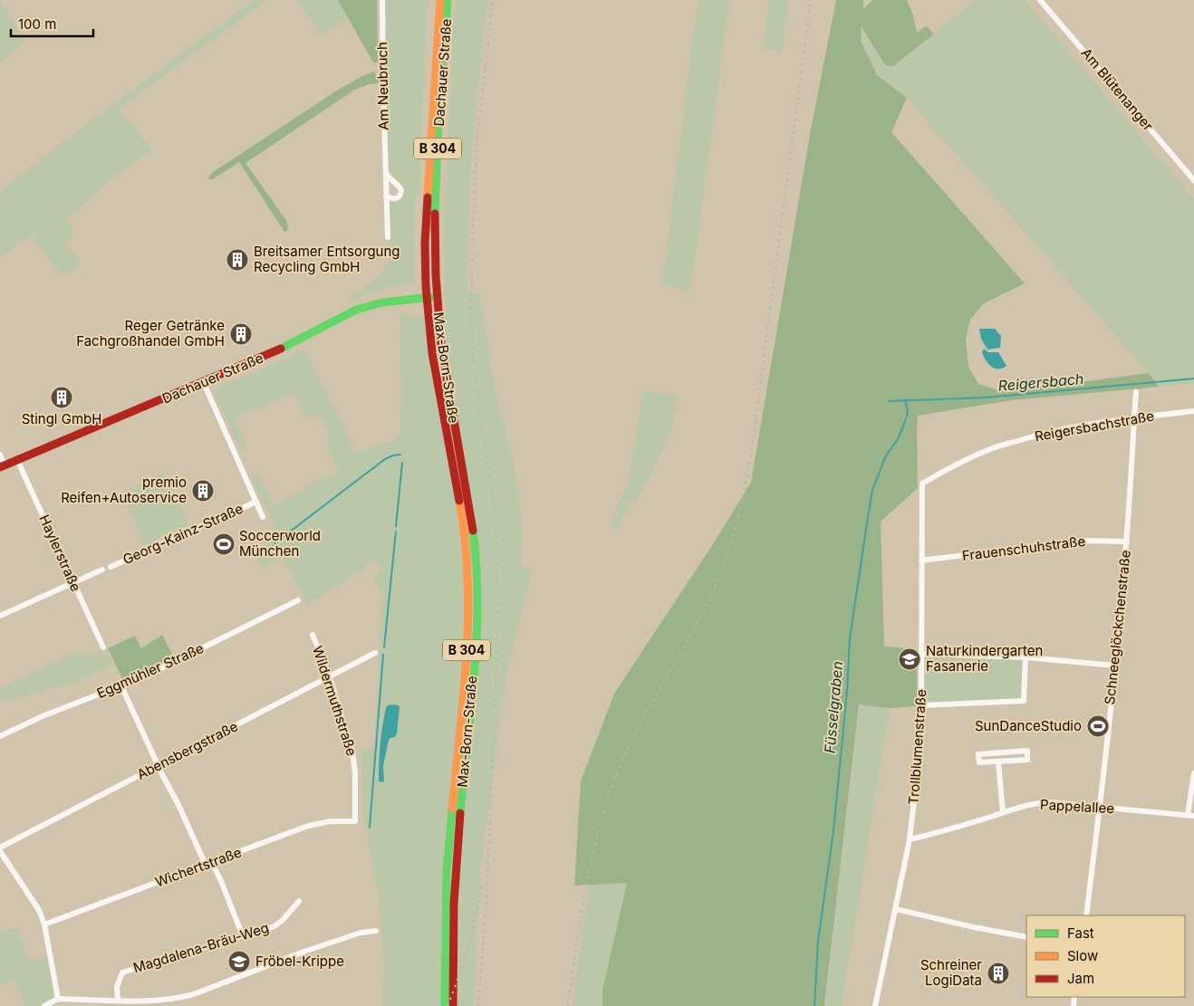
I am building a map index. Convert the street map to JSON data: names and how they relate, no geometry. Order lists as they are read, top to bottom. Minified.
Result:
{"streets":{"main road":["Dachauer Straße","B 304","Max-Born-Straße"],"street":["Am Neubruch","Am Blütenanger","Reigersbachstraße","Georg-Kainz-Straße","Frauenschuhstraße","Haylerstraße","Schneeglöckchenstraße","Eggmühler Straße","Wildermuthstraße","Trollblumenstraße","Abensbergstraße","Pappelallee","Wichertstraße","Magdalena-Bräu-Weg"]},"crossings":[["Dachauer Straße","Max-Born-Straße"],["Dachauer Straße","Haylerstraße"],["Reigersbachstraße","Schneeglöckchenstraße"],["Reigersbachstraße","Trollblumenstraße"],["Frauenschuhstraße","Schneeglöckchenstraße"],["Frauenschuhstraße","Trollblumenstraße"],["Schneeglöckchenstraße","Pappelallee"],["Wildermuthstraße","Abensbergstraße"],["Wildermuthstraße","Wichertstraße"],["Trollblumenstraße","Pappelallee"]],"water":["Reigersbach","Füsselgraben"],"places":{"building":["Breitsamer Entsorgung Recycling GmbH","Reger Getränke Fachgroßhandel GmbH","Stingl GmbH","premio Reifen+Autoservice","Schreiner LogiData"],"sports":["Soccerworld München","SunDanceStudio"],"school or university":["Naturkindergarten Fasanerie","Fröbel-Krippe"]},"legend":["Fast","Slow","Jam"],"scale_bar":"100 m"}
